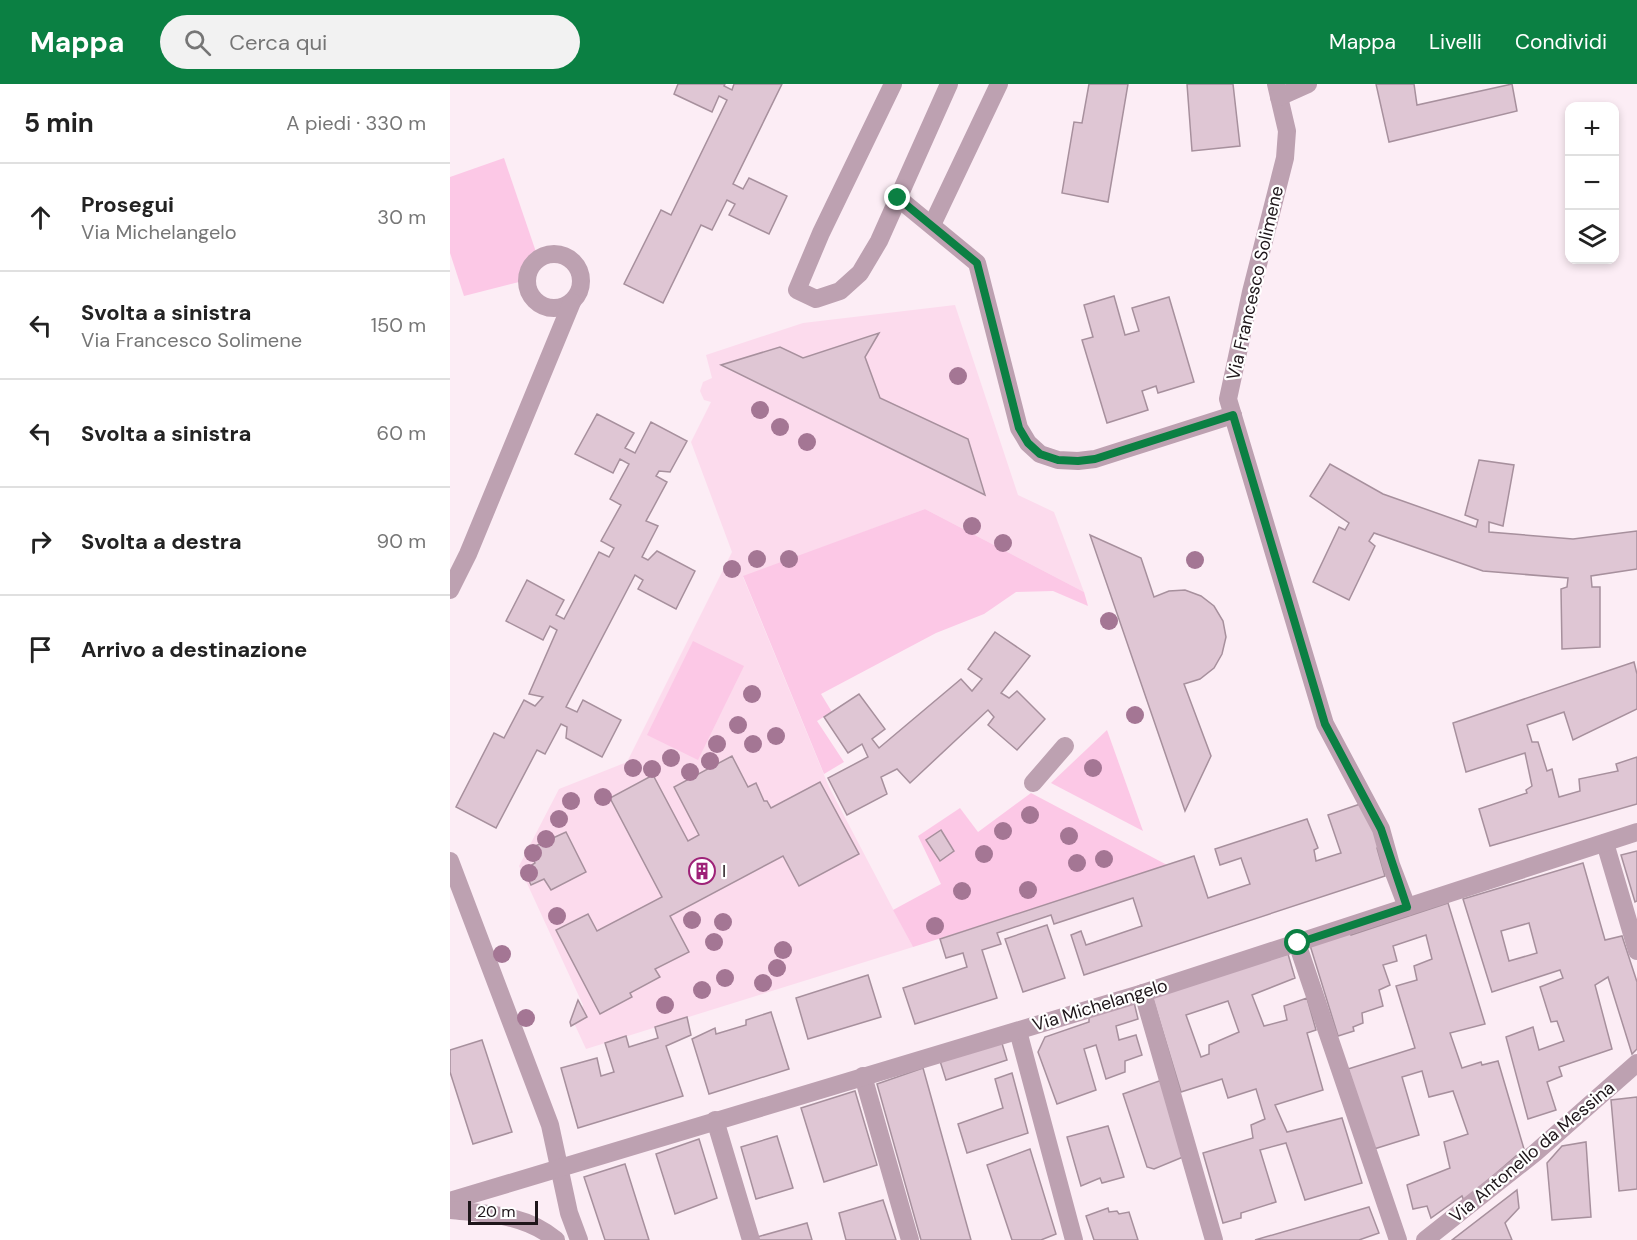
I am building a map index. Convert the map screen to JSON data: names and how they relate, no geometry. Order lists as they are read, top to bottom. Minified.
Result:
{"streets":{"street":["Via Francesco Solimene","Via Michelangelo","Via Antonello da Messina"]},"crossings":[["Via Francesco Solimene","Via Michelangelo"]],"places":{"building":["I"]},"scale_bar":"20 m","page":{"header":"Mappa","search":"Cerca qui","nav":["Mappa","Livelli","Condividi"],"heading":["5 min","A piedi · 330 m"],"map_buttons":["+","−"],"list":[["Prosegui","Via Michelangelo","30 m"],["Svolta a sinistra","Via Francesco Solimene","150 m"],["Svolta a sinistra","60 m"],["Svolta a destra","90 m"],"Arrivo a destinazione"],"scale":"20 m"}}
